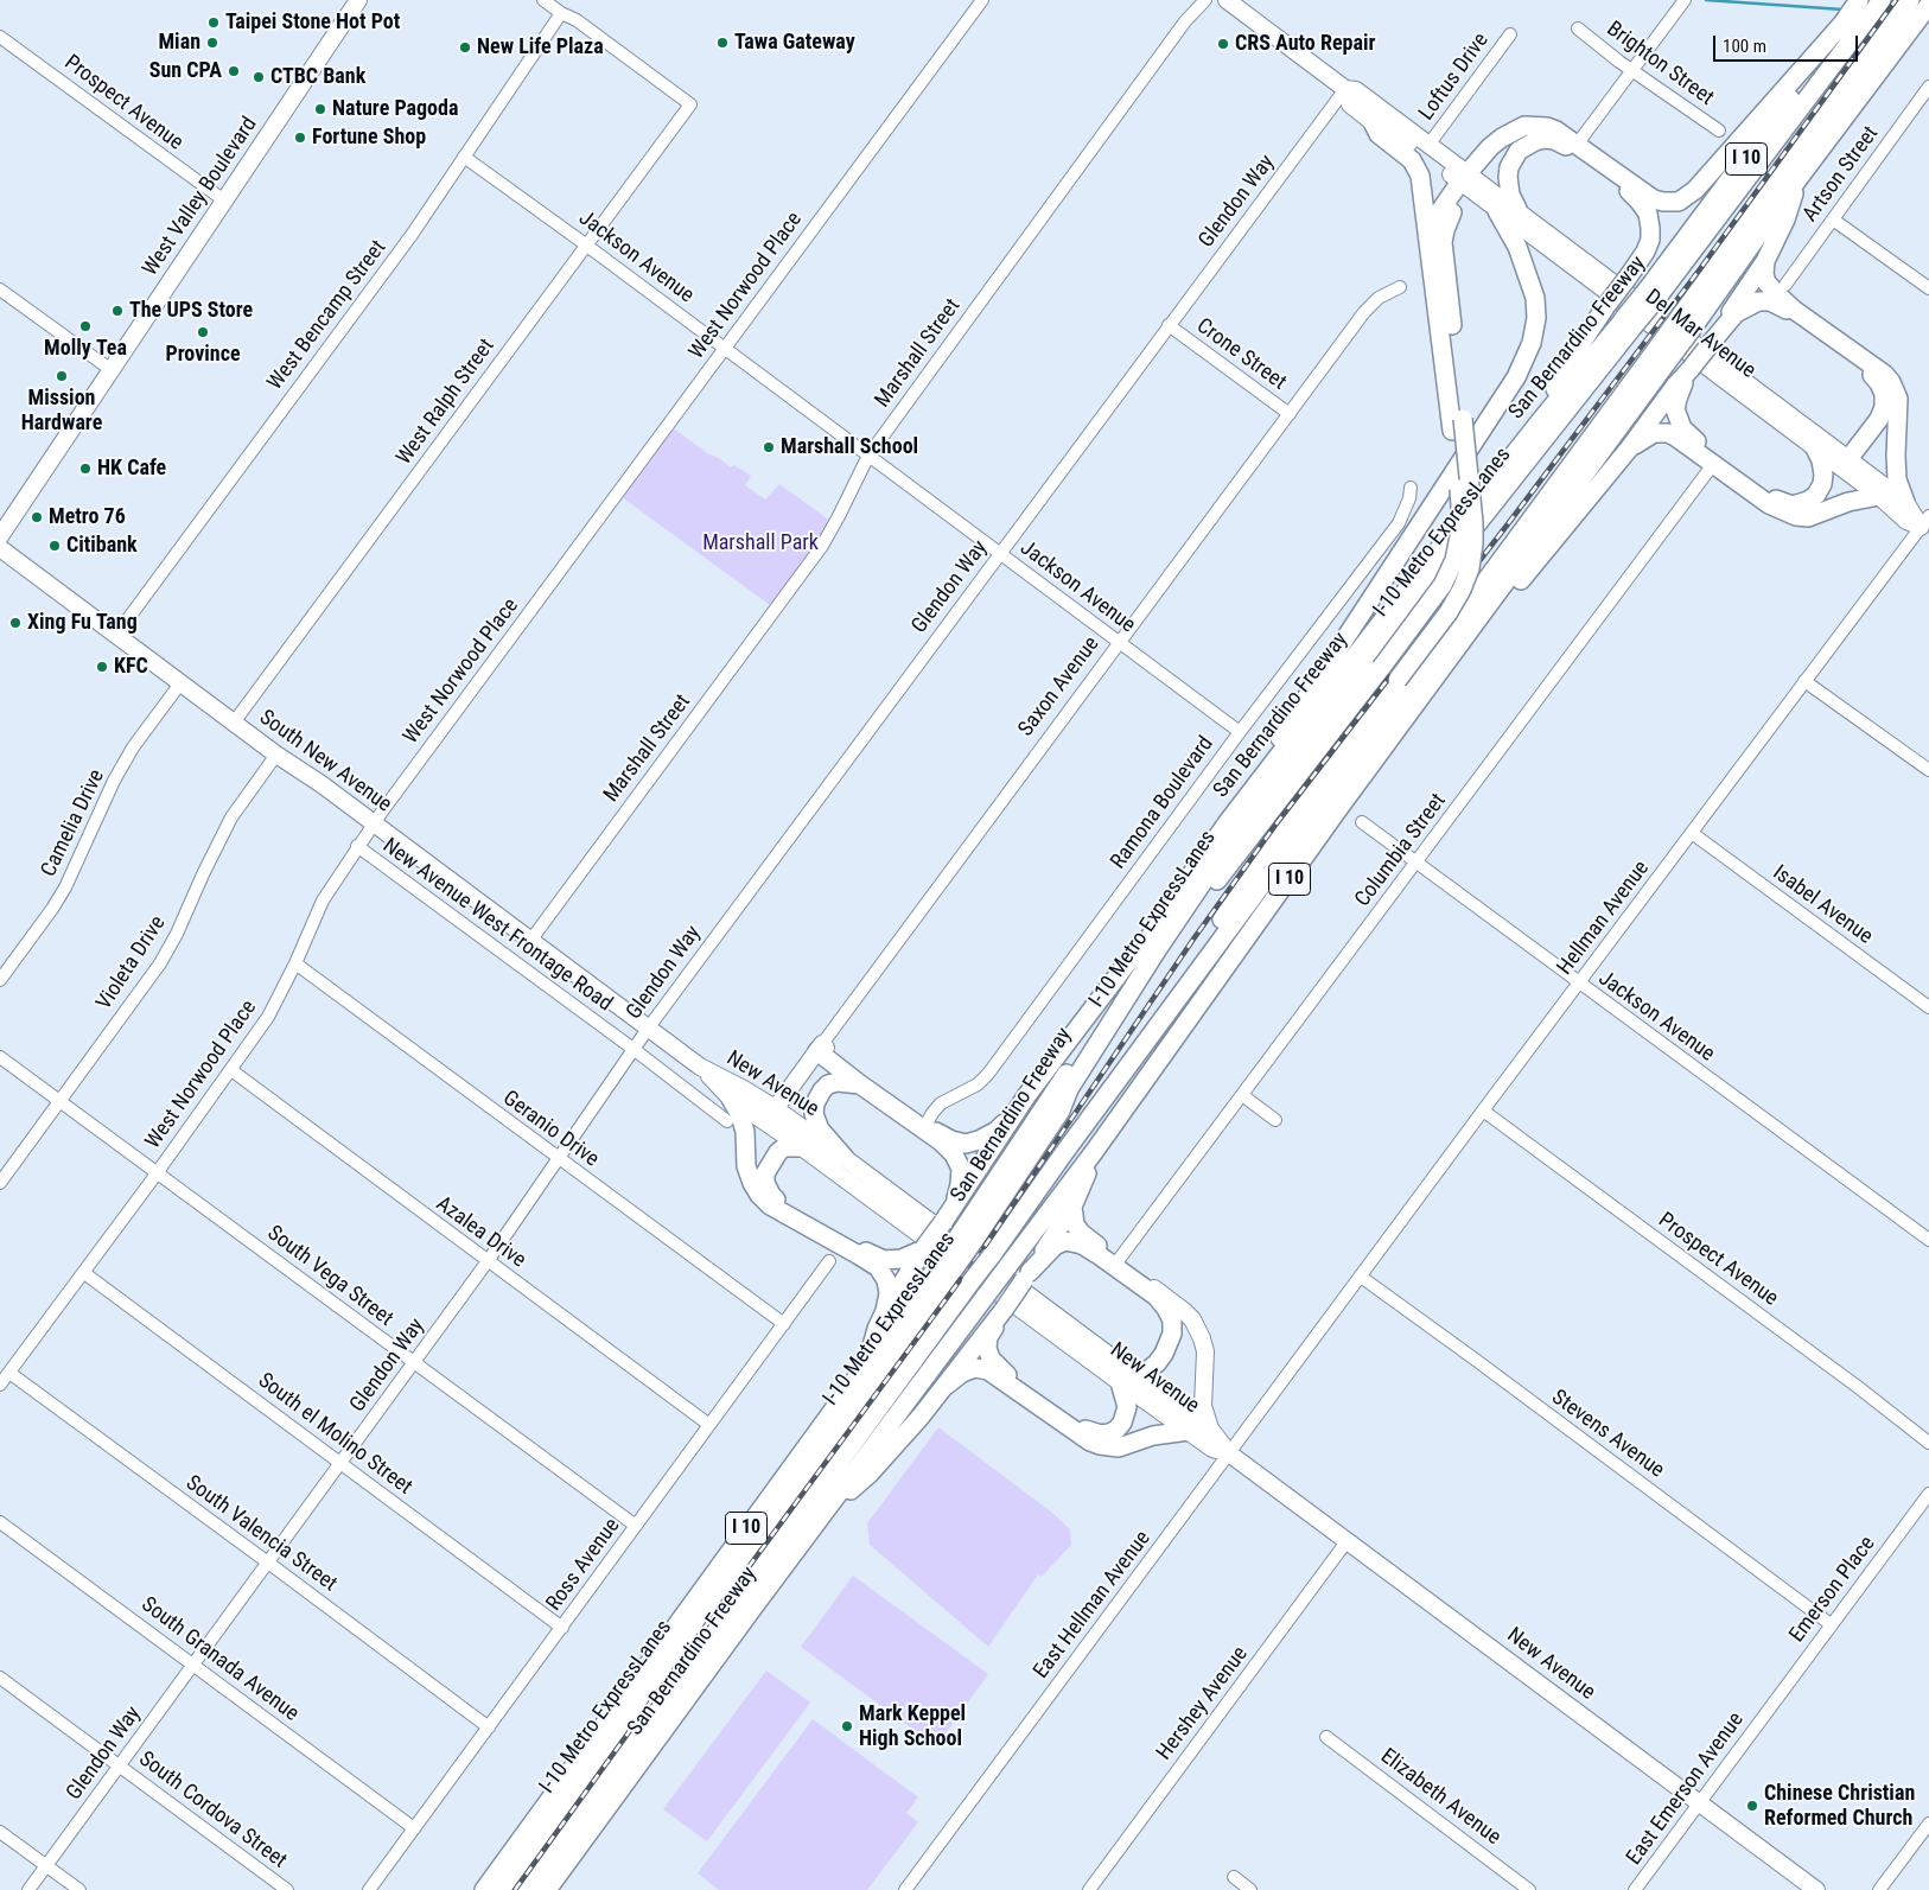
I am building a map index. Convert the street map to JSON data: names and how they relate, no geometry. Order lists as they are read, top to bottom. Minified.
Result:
{"streets":{"highway":["I 10","San Bernardino Freeway","I-10 Metro ExpressLanes"],"main road":["West Valley Boulevard","Del Mar Avenue","Saxon Avenue","South New Avenue","New Avenue"],"street":["Brighton Street","Loftus Drive","Prospect Avenue","Artson Street","Glendon Way","Jackson Avenue","West Norwood Place","West Bencamp Street","Marshall Street","Crone Street","West Ralph Street","Ramona Boulevard","Camelia Drive","Columbia Street","Isabel Avenue","Hellman Avenue","New Avenue West Frontage Road","Violeta Drive","Geranio Drive","Azalea Drive","South Vega Street","South el Molino Street","Stevens Avenue","South Valencia Street","Ross Avenue","Emerson Place","East Hellman Avenue","South Granada Avenue","Hershey Avenue","East Emerson Avenue","Elizabeth Avenue","South Cordova Street"]},"crossings":[["Loftus Drive","Del Mar Avenue"],["Prospect Avenue","West Valley Boulevard"],["Prospect Avenue","Hellman Avenue"],["Glendon Way","Jackson Avenue"],["Glendon Way","Del Mar Avenue"],["Glendon Way","Crone Street"],["Glendon Way","South New Avenue"],["Glendon Way","New Avenue West Frontage Road"],["Glendon Way","Geranio Drive"],["Glendon Way","Azalea Drive"],["Glendon Way","South Vega Street"],["Glendon Way","South el Molino Street"],["Glendon Way","South Valencia Street"],["Glendon Way","South Granada Avenue"],["Glendon Way","South Cordova Street"],["Jackson Avenue","West Norwood Place"],["Jackson Avenue","West Bencamp Street"],["Jackson Avenue","Marshall Street"],["Jackson Avenue","West Ralph Street"],["Jackson Avenue","Saxon Avenue"],["Jackson Avenue","Ramona Boulevard"],["Jackson Avenue","Columbia Street"],["Jackson Avenue","Hellman Avenue"],["West Norwood Place","South New Avenue"],["West Norwood Place","New Avenue West Frontage Road"],["West Norwood Place","Geranio Drive"],["West Norwood Place","Azalea Drive"],["West Norwood Place","South Vega Street"],["West Norwood Place","South el Molino Street"],["West Norwood Place","South Valencia Street"],["West Bencamp Street","West Ralph Street"],["West Bencamp Street","South New Avenue"],["Del Mar Avenue","Hellman Avenue"],["San Bernardino Freeway","I-10 Metro ExpressLanes"],["Marshall Street","South New Avenue"],["Crone Street","Saxon Avenue"],["West Ralph Street","South New Avenue"],["Saxon Avenue","New Avenue"],["South New Avenue","Camelia Drive"],["South New Avenue","Violeta Drive"],["Isabel Avenue","Hellman Avenue"],["Hellman Avenue","Stevens Avenue"],["Hellman Avenue","East Hellman Avenue"],["Violeta Drive","South Vega Street"],["New Avenue","East Hellman Avenue"],["New Avenue","Hershey Avenue"],["New Avenue","East Emerson Avenue"],["Geranio Drive","Ross Avenue"],["Azalea Drive","Ross Avenue"],["South Vega Street","Ross Avenue"],["South el Molino Street","Ross Avenue"],["Stevens Avenue","Emerson Place"],["South Valencia Street","Ross Avenue"],["Ross Avenue","South Granada Avenue"],["Emerson Place","East Emerson Avenue"]],"parks":["Marshall Park"],"places":["Taipei Stone Hot Pot","Mian","Tawa Gateway","CRS Auto Repair","New Life Plaza","Sun CPA","CTBC Bank","Nature Pagoda","Fortune Shop","The UPS Store","Molly Tea","Province","Mission Hardware","Marshall School","HK Cafe","Metro 76","Citibank","Xing Fu Tang","KFC","Mark Keppel High School","Chinese Christian Reformed Church"],"scale_bar":"100 m"}
